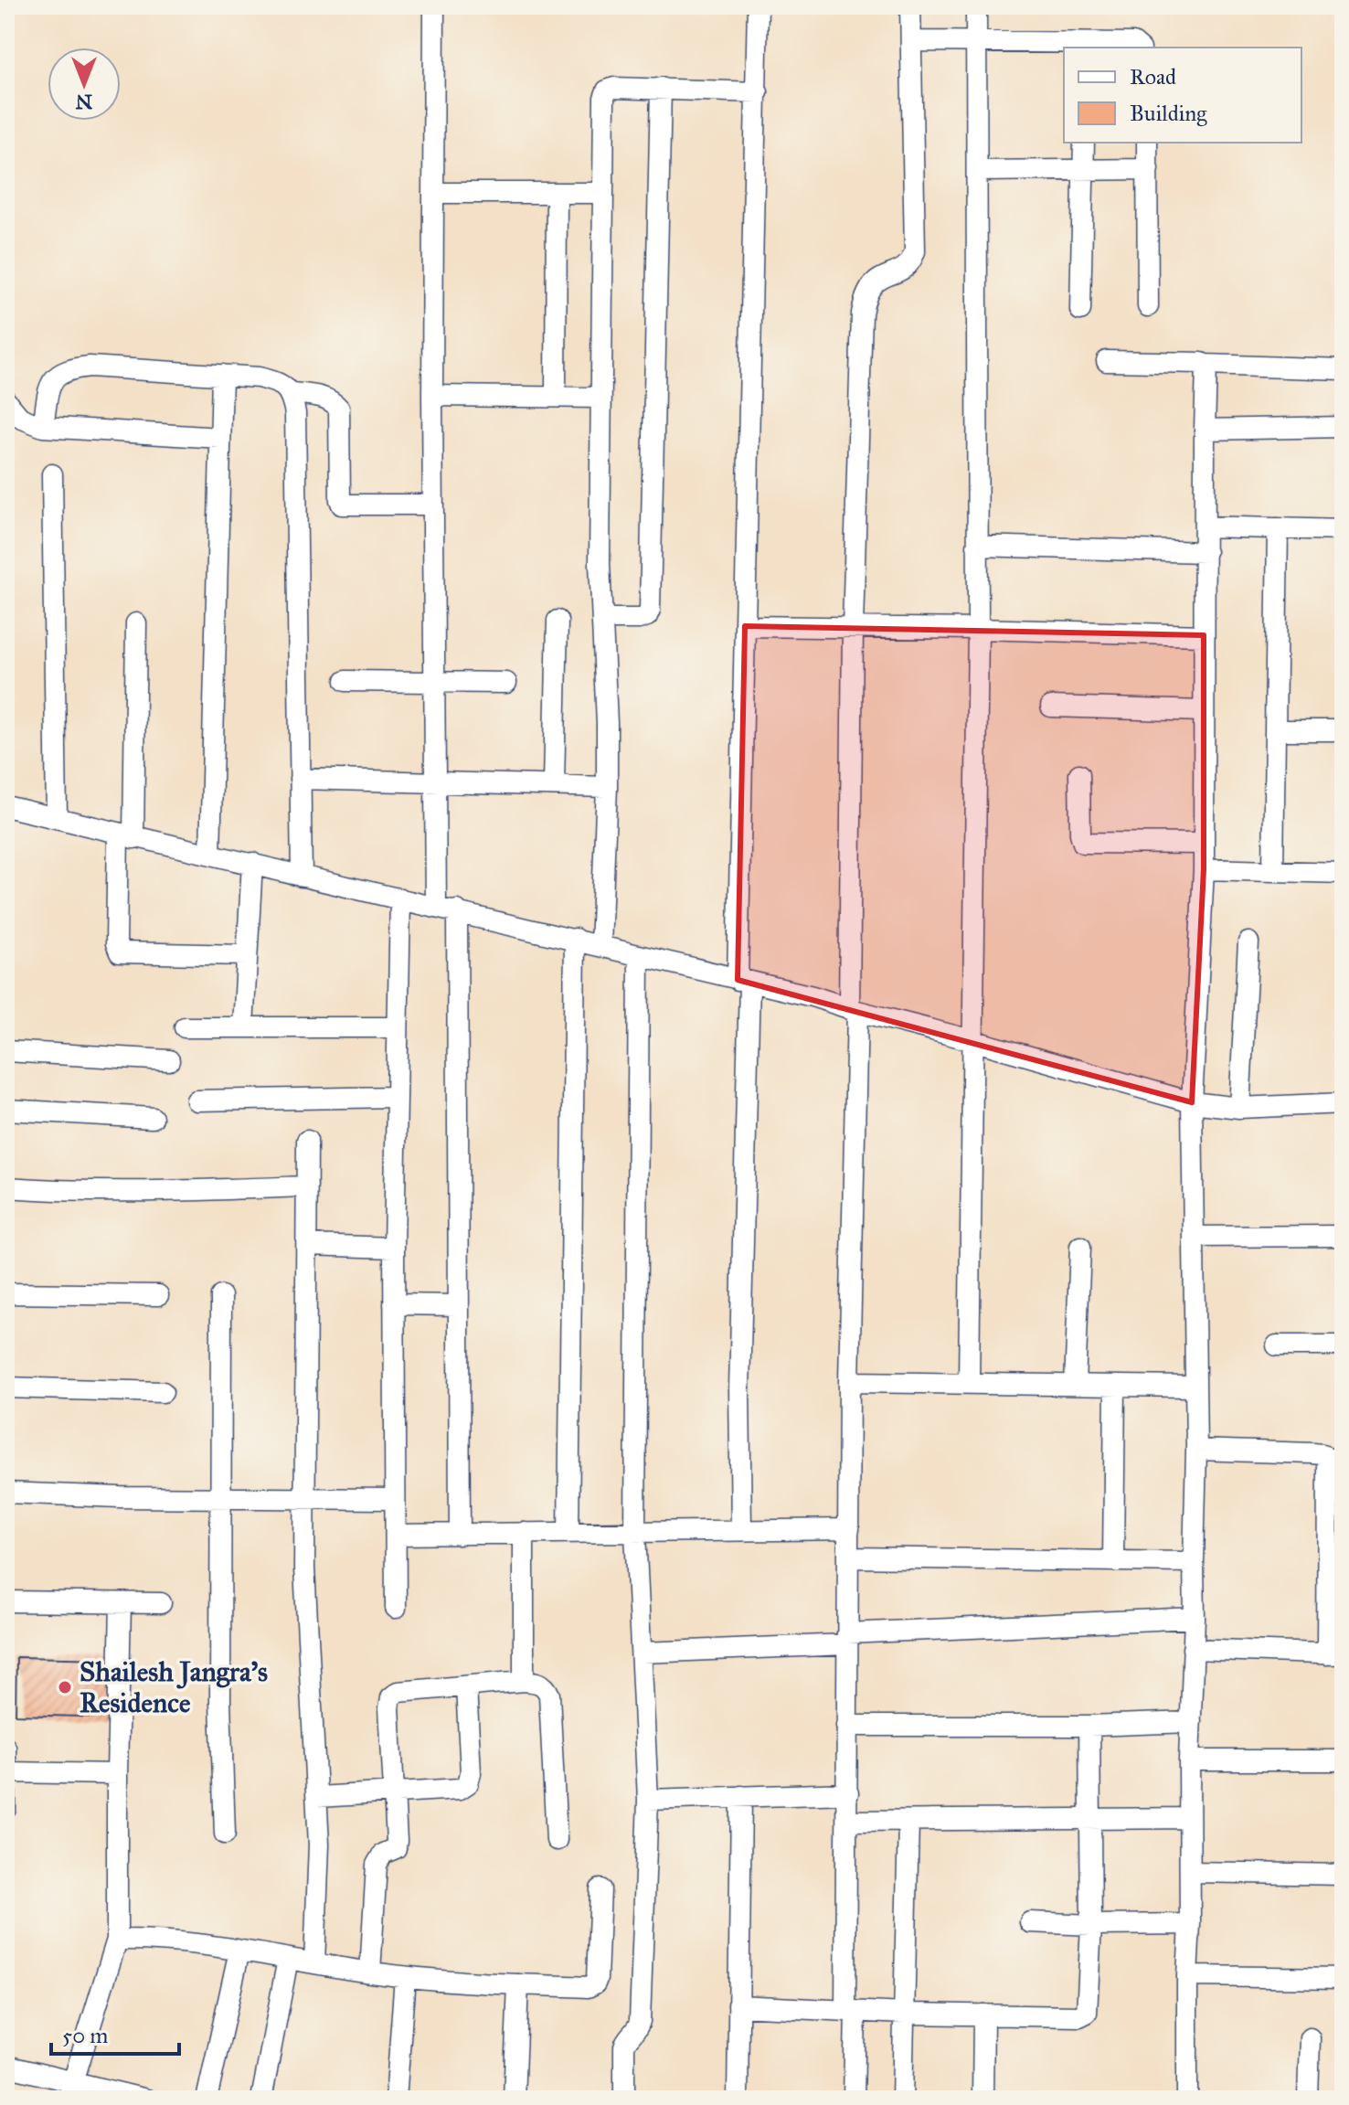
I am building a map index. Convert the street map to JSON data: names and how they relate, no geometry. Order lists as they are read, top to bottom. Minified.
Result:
{"places":["Shailesh Jangra's Residence"],"legend":["Road","Building"],"scale_bar":"50 m","north":"bottom"}
